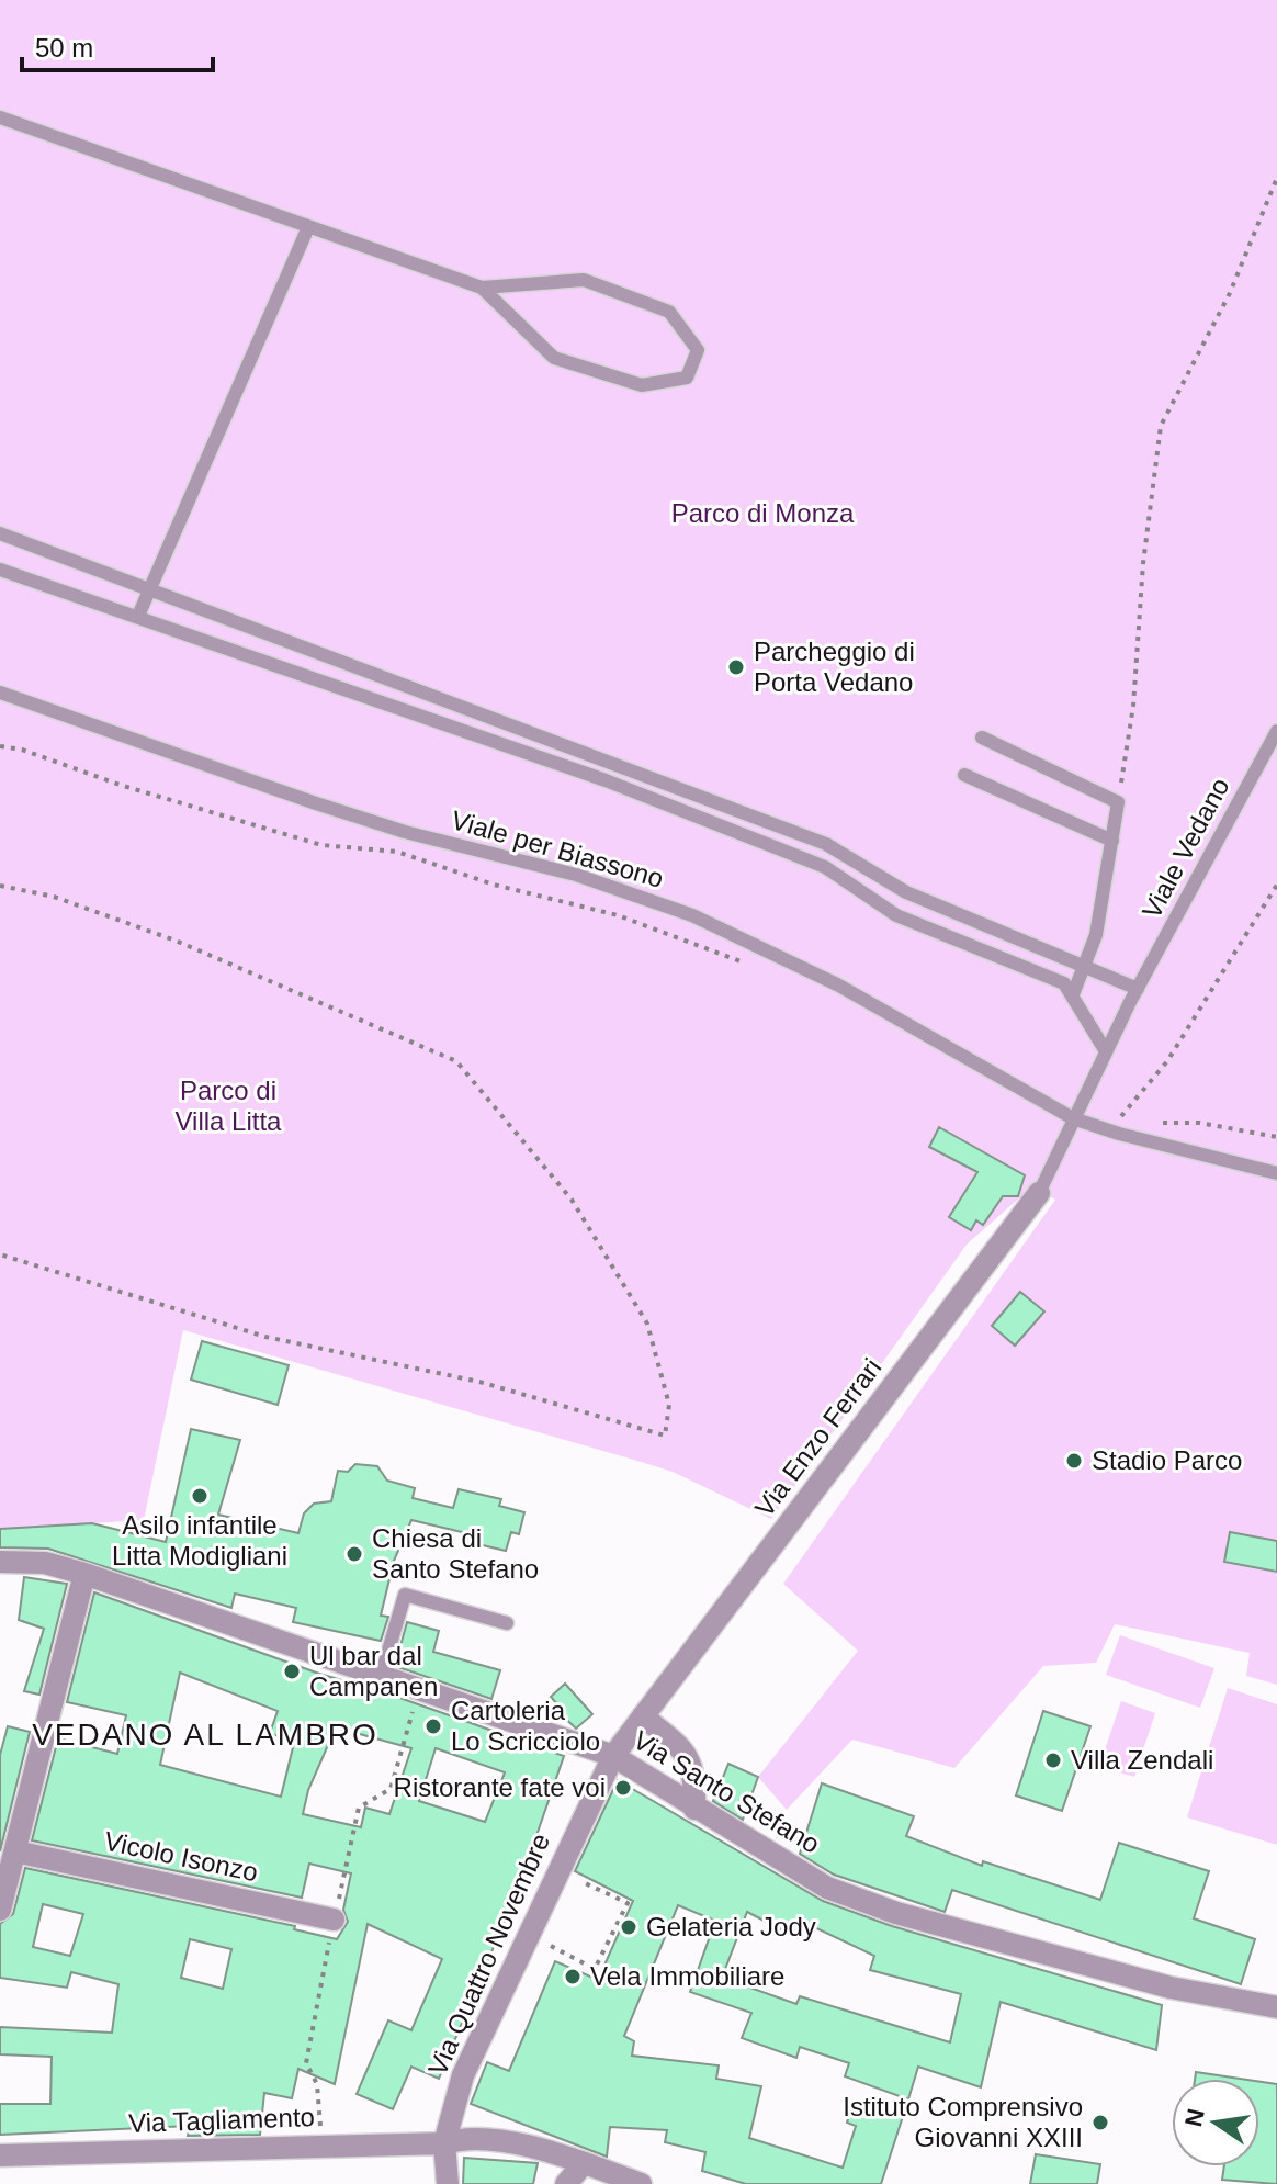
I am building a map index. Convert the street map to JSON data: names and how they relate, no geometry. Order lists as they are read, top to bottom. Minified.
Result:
{"streets":{"street":["Via Enzo Ferrari","Via Santo Stefano","Vicolo Isonzo","Via Quattro Novembre","Via Tagliamento"],"lane":["Viale Vedano","Viale per Biassono"]},"crossings":[["Viale Vedano","Viale per Biassono"],["Viale Vedano","Via Enzo Ferrari"],["Via Enzo Ferrari","Via Santo Stefano"],["Via Enzo Ferrari","Via Quattro Novembre"],["Via Santo Stefano","Via Quattro Novembre"],["Via Quattro Novembre","Via Tagliamento"]],"districts":["VEDANO AL LAMBRO"],"parks":["Parco di Monza","Parco di Villa Litta"],"places":["Parcheggio di Porta Vedano","Stadio Parco","Asilo infantile Litta Modigliani","Chiesa di Santo Stefano","Ul bar dal Campanen","Cartoleria Lo Scricciolo","Villa Zendali","Ristorante fate voi","Gelateria Jody","Vela Immobiliare","Istituto Comprensivo Giovanni XXIII"],"scale_bar":"50 m","north":"left"}
